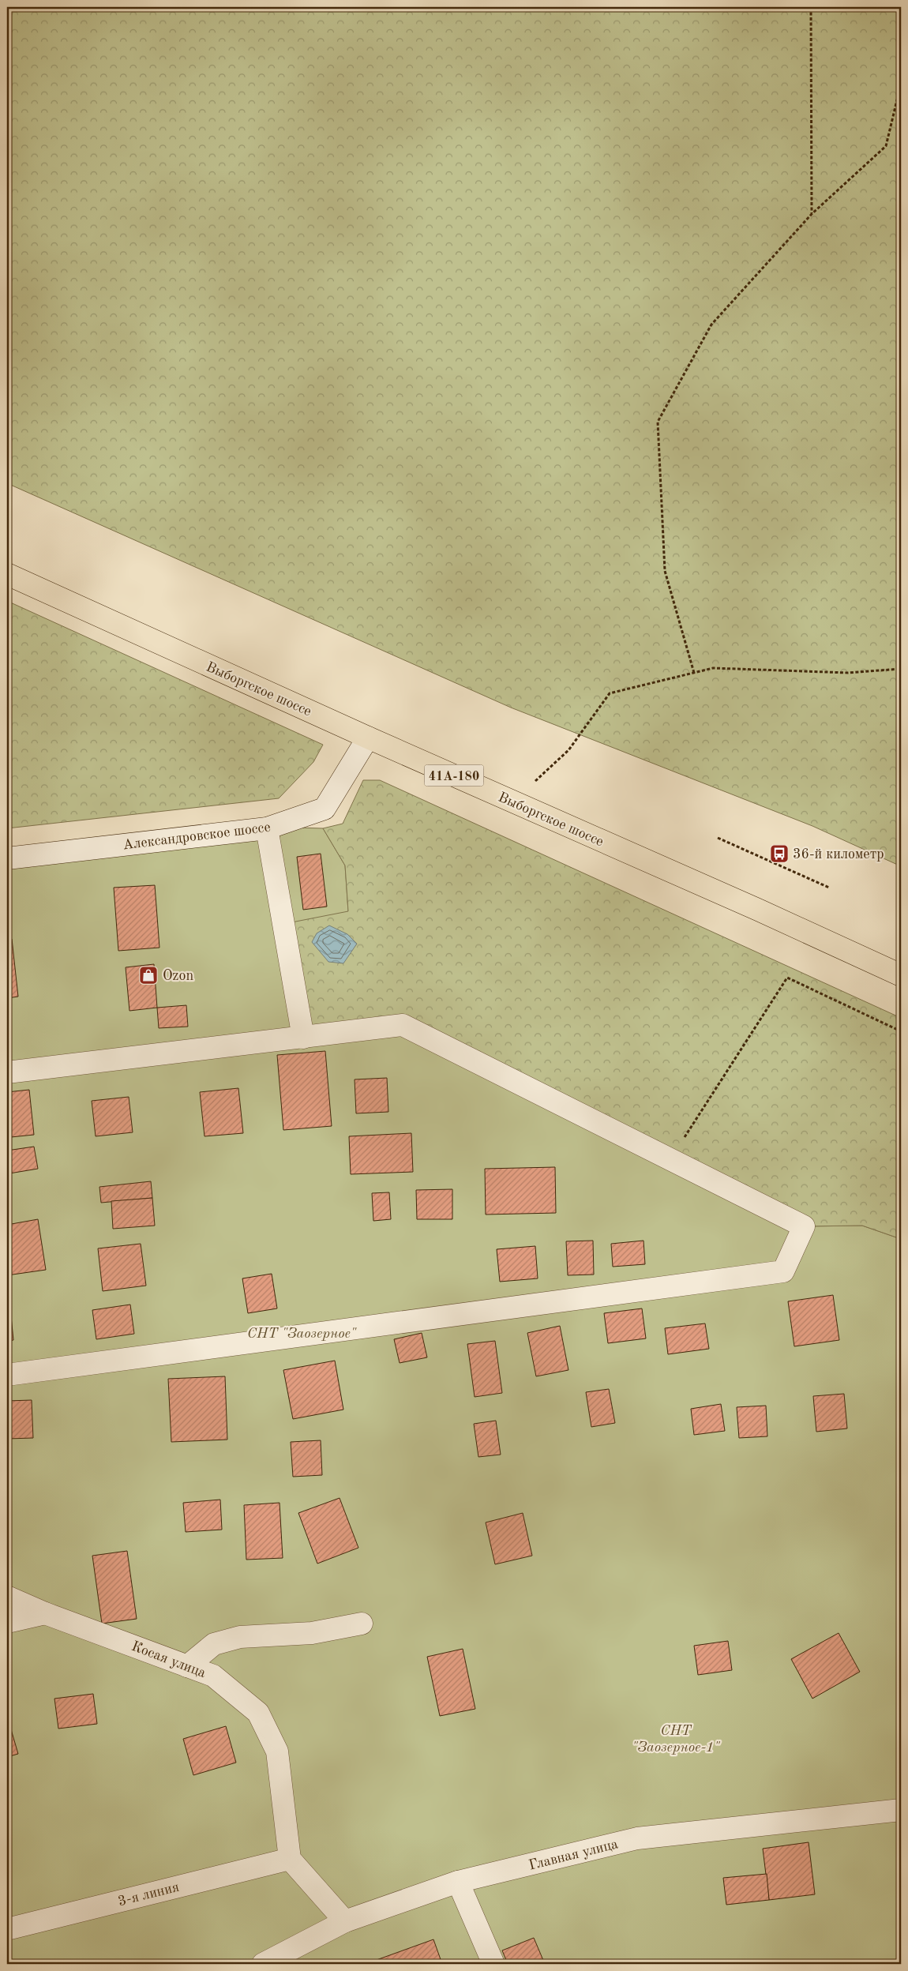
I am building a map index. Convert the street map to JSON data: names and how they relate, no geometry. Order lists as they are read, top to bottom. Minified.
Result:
{"streets":{"main road":["Выборгское шоссе","41А-180"],"street":["Александровское шоссе","Косая улица","Главная улица","3-я линия"]},"crossings":[["Выборгское шоссе","Александровское шоссе"],["Косая улица","3-я линия"]],"parks":["СНТ \"Заозерное\"","СНТ \"Заозерное-1\""],"places":{"bus stop":["36-й километр"],"shop":["Ozon"]}}
